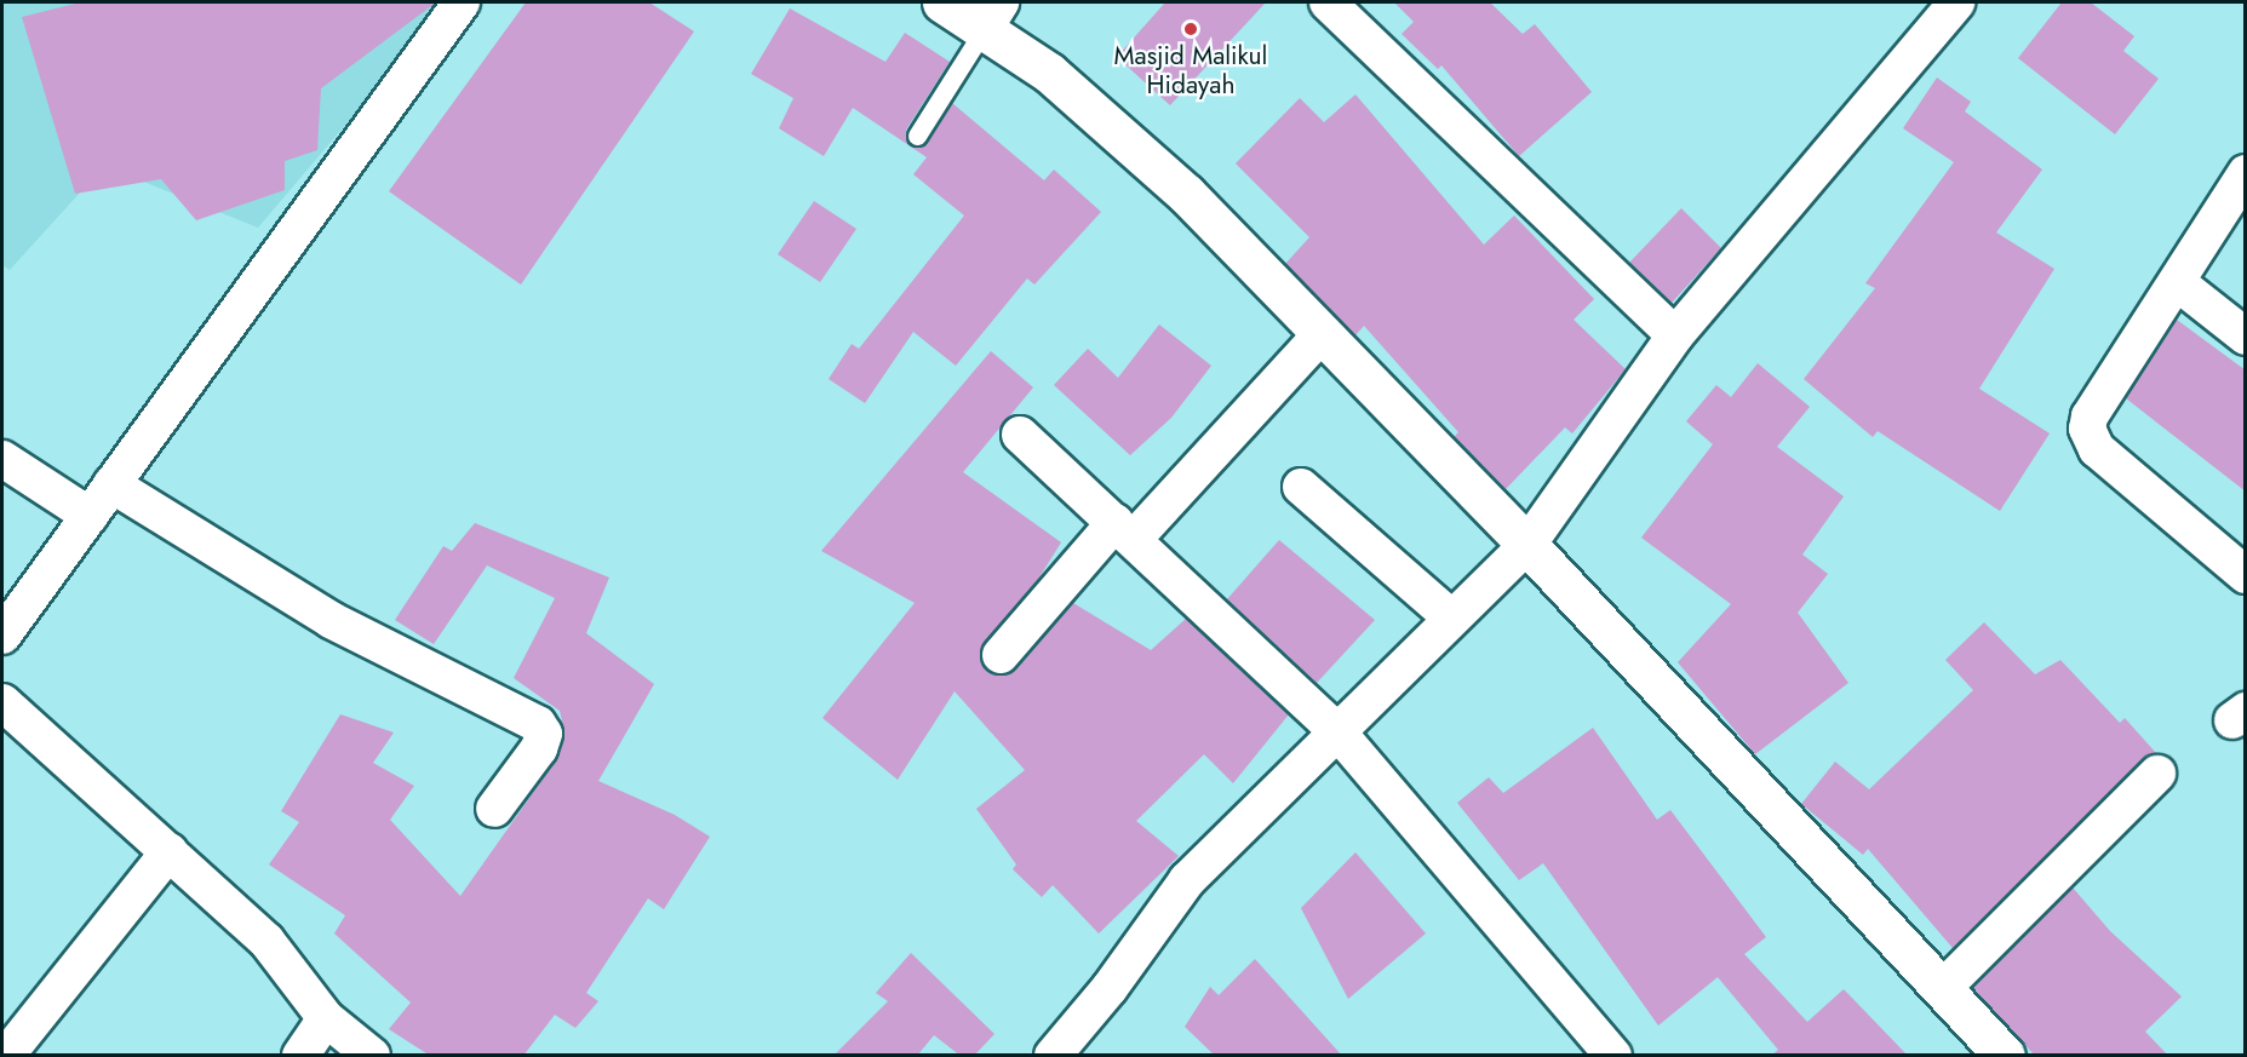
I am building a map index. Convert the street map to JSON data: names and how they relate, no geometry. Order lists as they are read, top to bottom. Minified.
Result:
{"places":["Masjid Malikul Hidayah"]}
